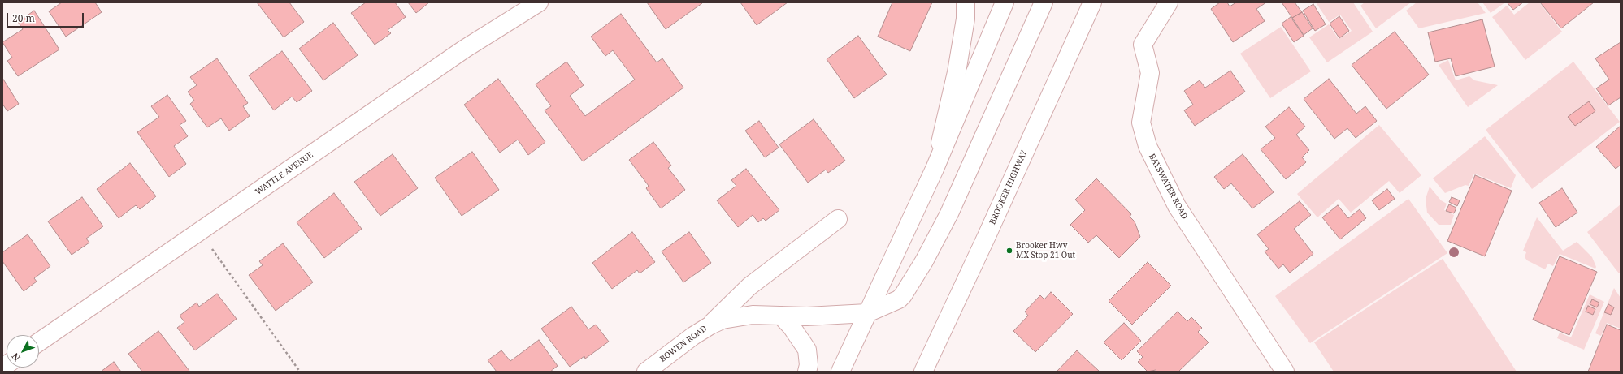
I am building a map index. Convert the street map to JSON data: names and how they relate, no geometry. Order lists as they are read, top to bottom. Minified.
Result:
{"streets":{"main road":["WATTLE AVENUE","BAYSWATER ROAD","BROOKER HIGHWAY","BOWEN ROAD"]},"places":["Brooker Hwy MX Stop 21 Out"],"scale_bar":"20 m","north":"bottom left"}
